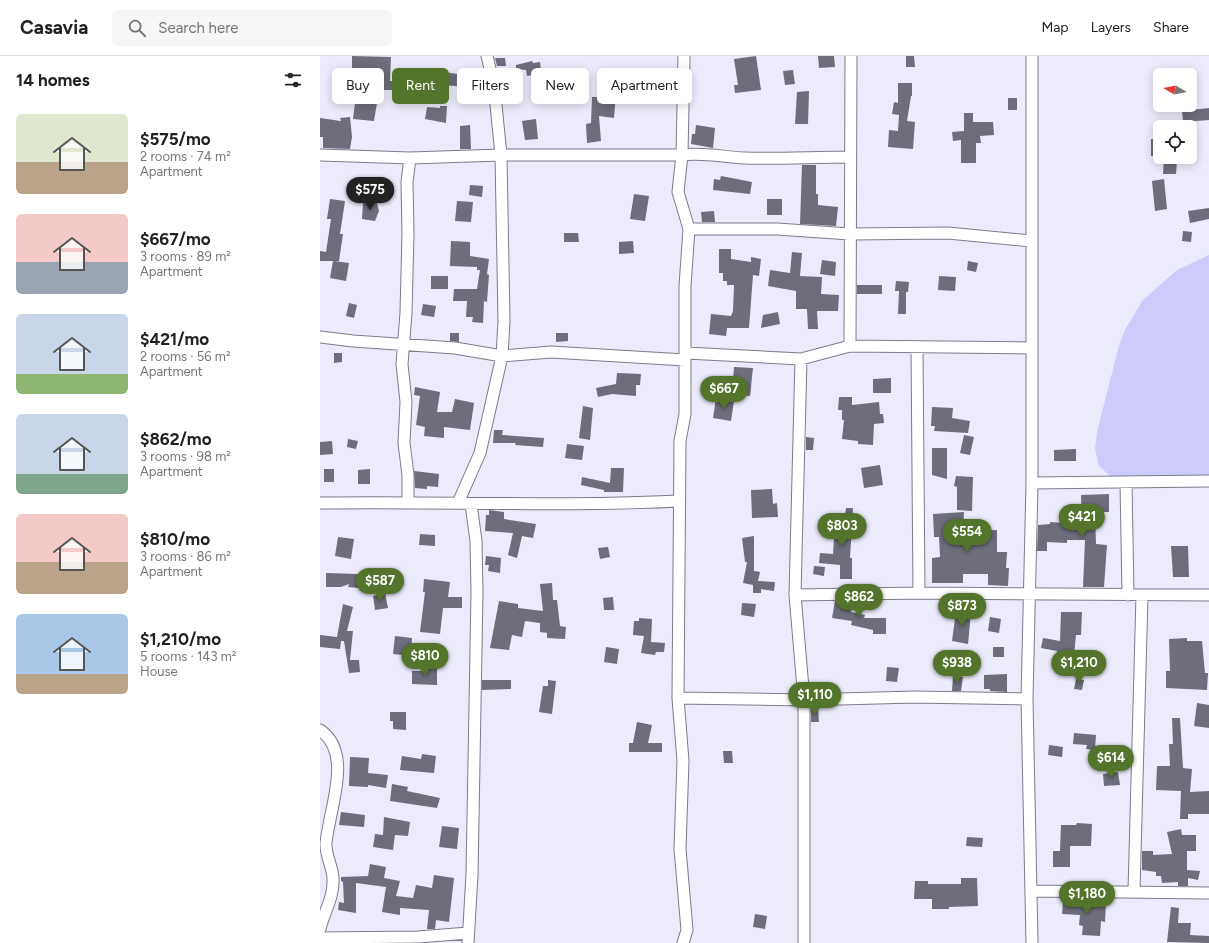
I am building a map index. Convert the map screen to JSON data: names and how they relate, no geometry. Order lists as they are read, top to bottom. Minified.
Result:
{"north":"left","page":{"header":"Casavia","search":"Search here","nav":["Map","Layers","Share"],"heading":"14 homes","chip":["Buy","Rent","Filters","New","Apartment"],"list":[{"name":"$575/mo","note":"2 rooms · 74 m² · Apartment"},{"name":"$667/mo","note":"3 rooms · 89 m² · Apartment"},{"name":"$421/mo","note":"2 rooms · 56 m² · Apartment"},{"name":"$862/mo","note":"3 rooms · 98 m² · Apartment"},{"name":"$810/mo","note":"3 rooms · 86 m² · Apartment"},{"name":"$1,210/mo","note":"5 rooms · 143 m² · House"}],"price":["$575","$667","$421","$803","$554","$587","$862","$873","$810","$938","$1,210","$1,110","$614","$1,180"]}}
